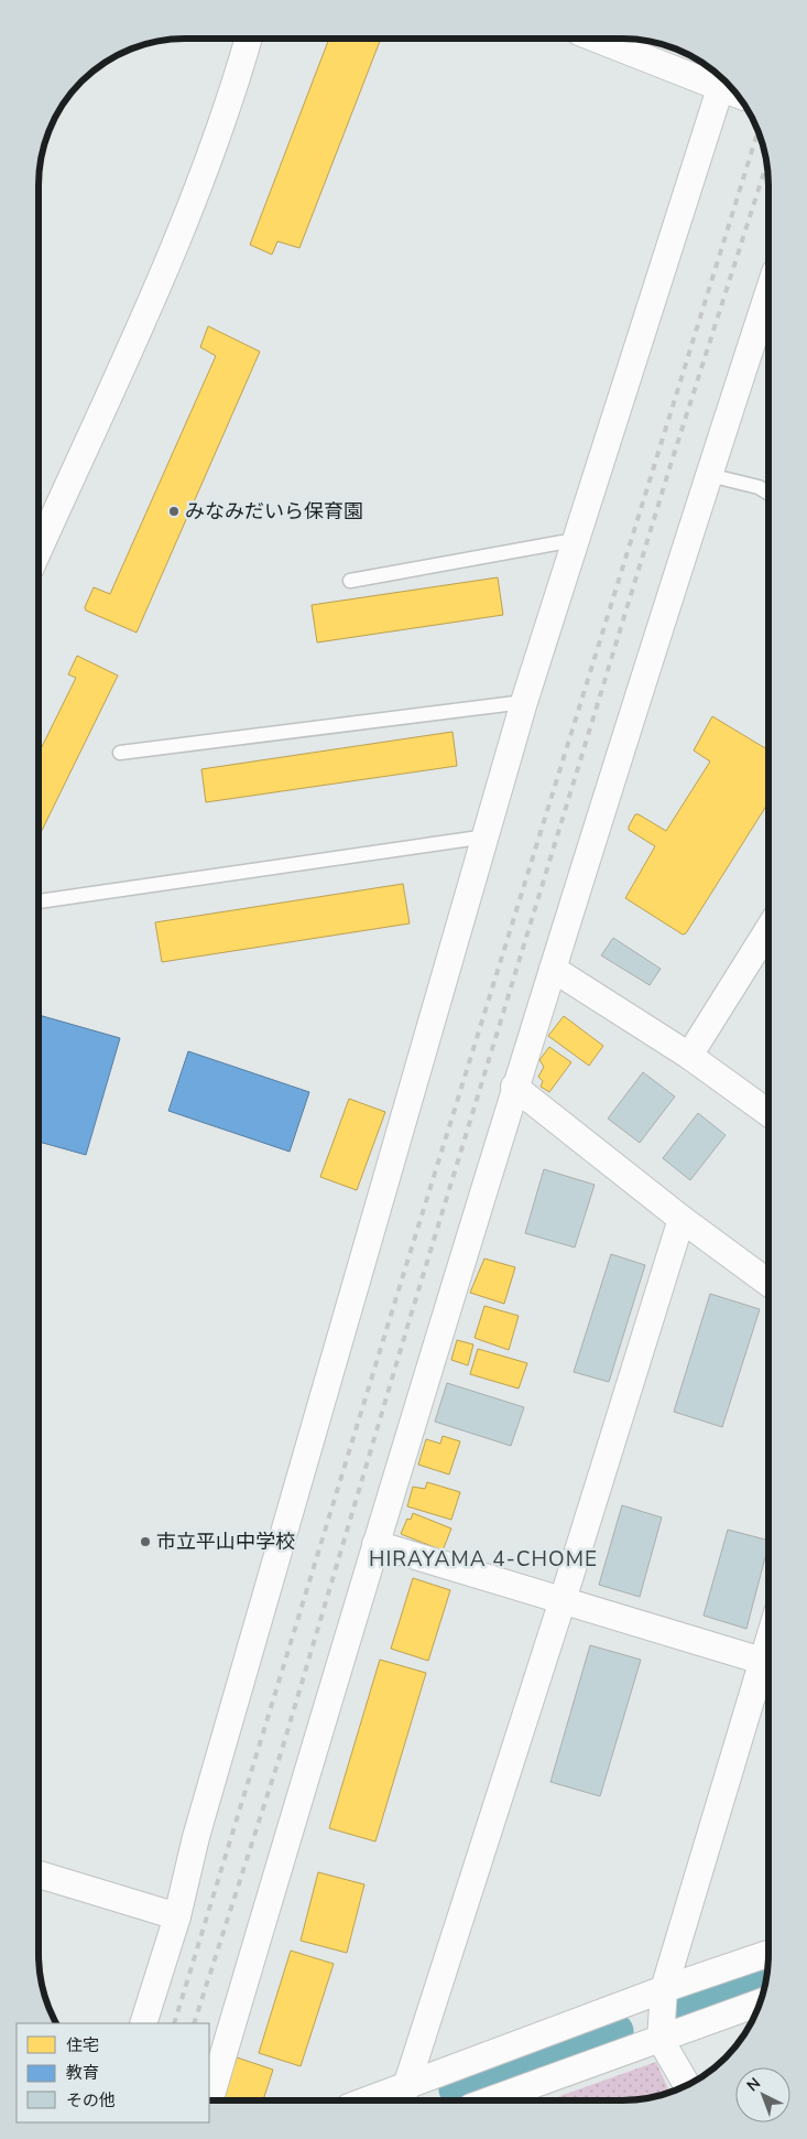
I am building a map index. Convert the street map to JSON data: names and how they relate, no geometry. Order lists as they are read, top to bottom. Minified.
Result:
{"districts":["HIRAYAMA 4-CHOME"],"places":["みなみだいら保育園","市立平山中学校"],"legend":["住宅","教育","その他"],"north":"top left"}
